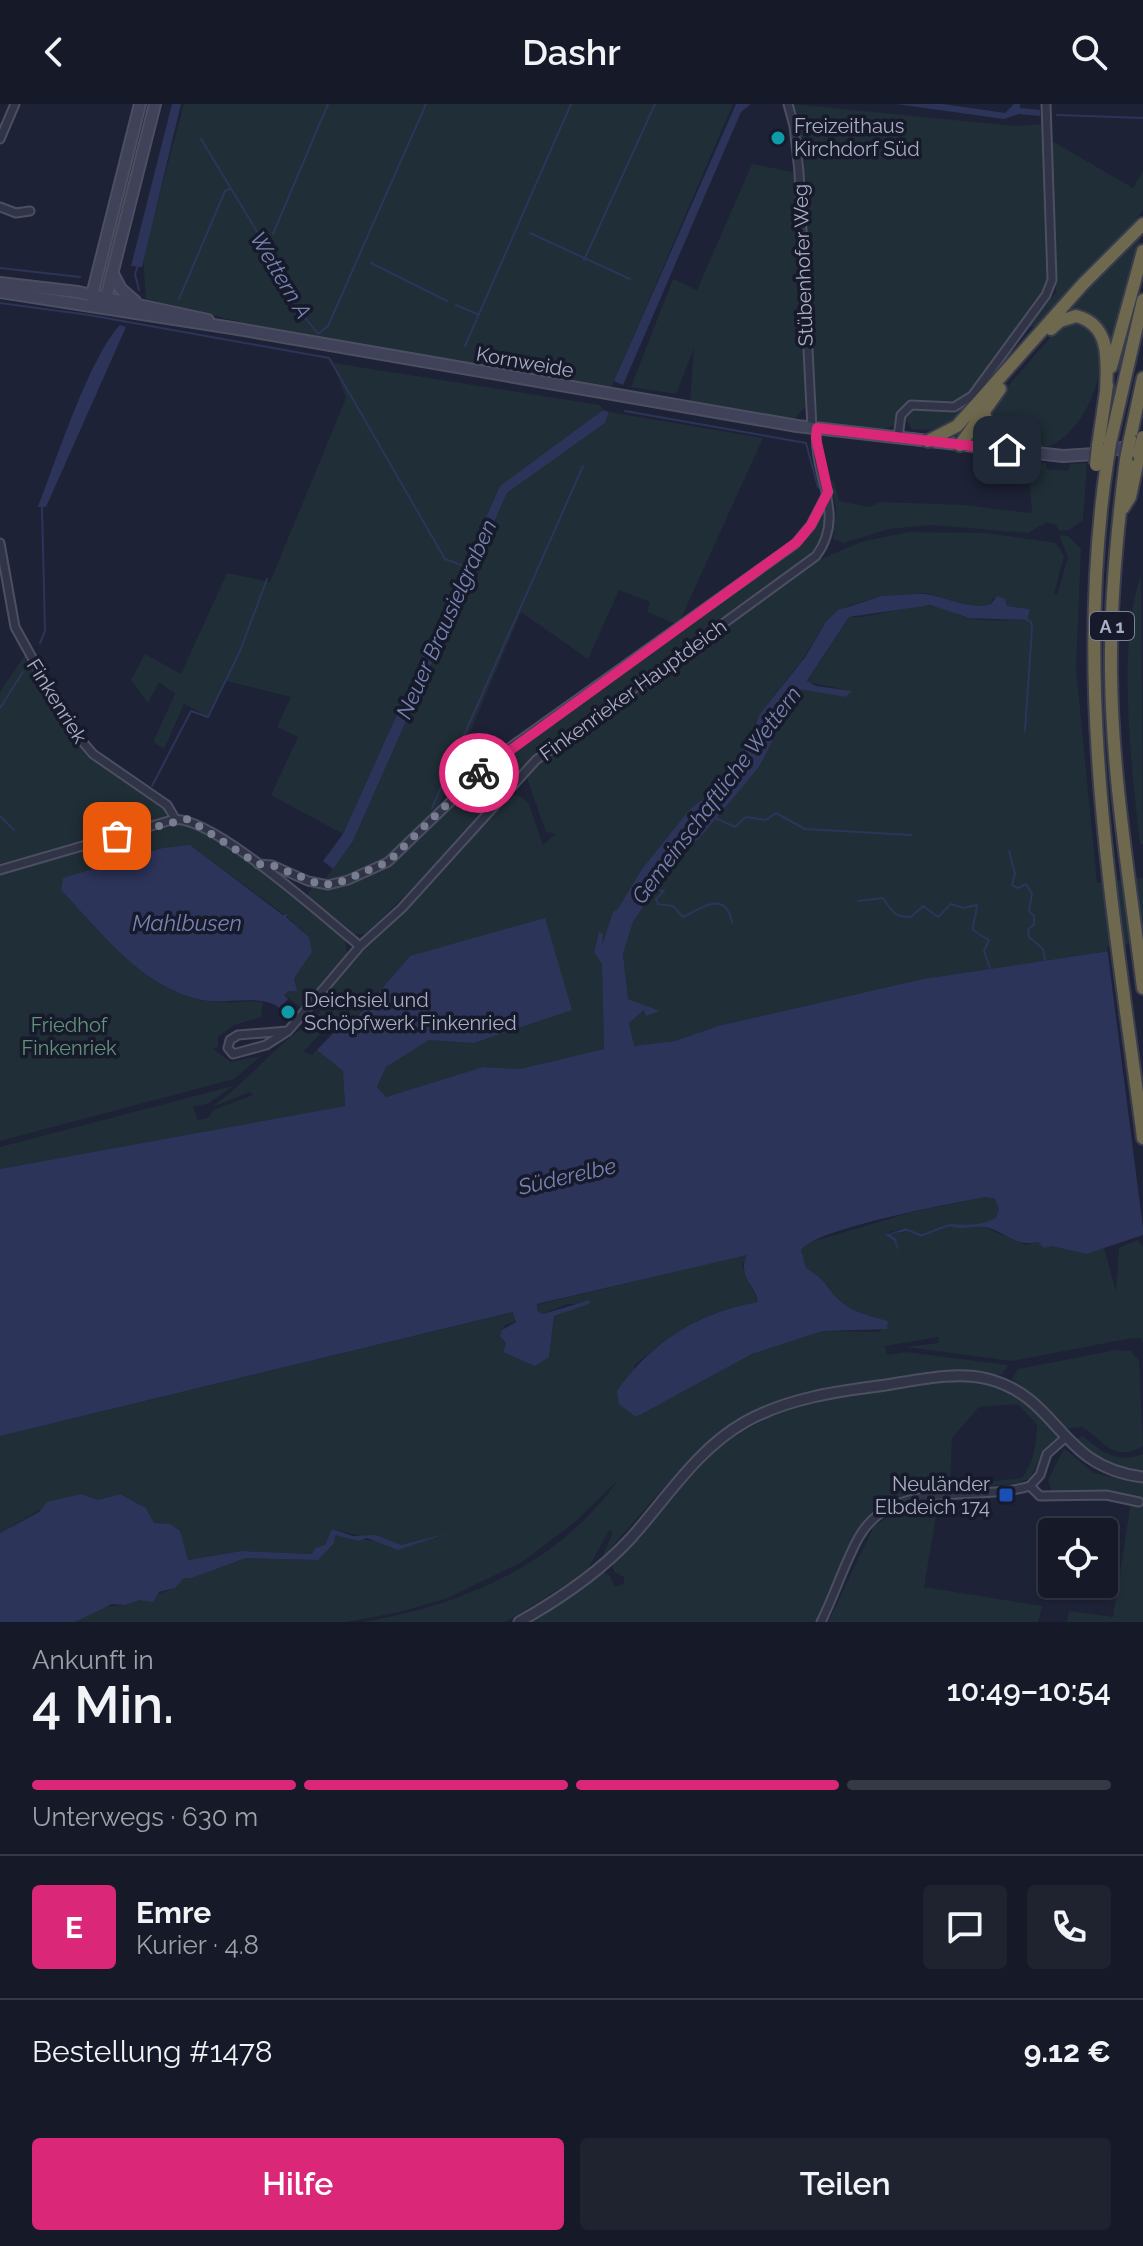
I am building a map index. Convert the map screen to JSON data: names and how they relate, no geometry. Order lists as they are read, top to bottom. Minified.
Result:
{"streets":{"highway":["A 1"],"main road":["Kornweide"],"street":["Stübenhofer Weg","Finkenrieker Hauptdeich","Finkenriek"]},"crossings":[["Stübenhofer Weg","Kornweide"],["Stübenhofer Weg","Finkenrieker Hauptdeich"],["Kornweide","A 1"],["Kornweide","Finkenrieker Hauptdeich"],["Finkenrieker Hauptdeich","Finkenriek"]],"water":["Wettern A","Neuer Brausielgraben","Gemeinschaftliche Wettern","Mahlbusen","Süderelbe"],"parks":["Friedhof Finkenriek"],"places":{"other":["Freizeithaus Kirchdorf Süd","Deichsiel und Schöpfwerk Finkenried"],"transit":["Neuländer Elbdeich 174"]},"page":{"header":"Dashr","heading":["4 Min.","Ankunft in","10:49–10:54"],"panel":["Emre","Kurier · 4.8","Bestellung #1478","9.12 €"],"bar":"Unterwegs · 630 m","round":"E","buttons":["Hilfe","Teilen"]}}
